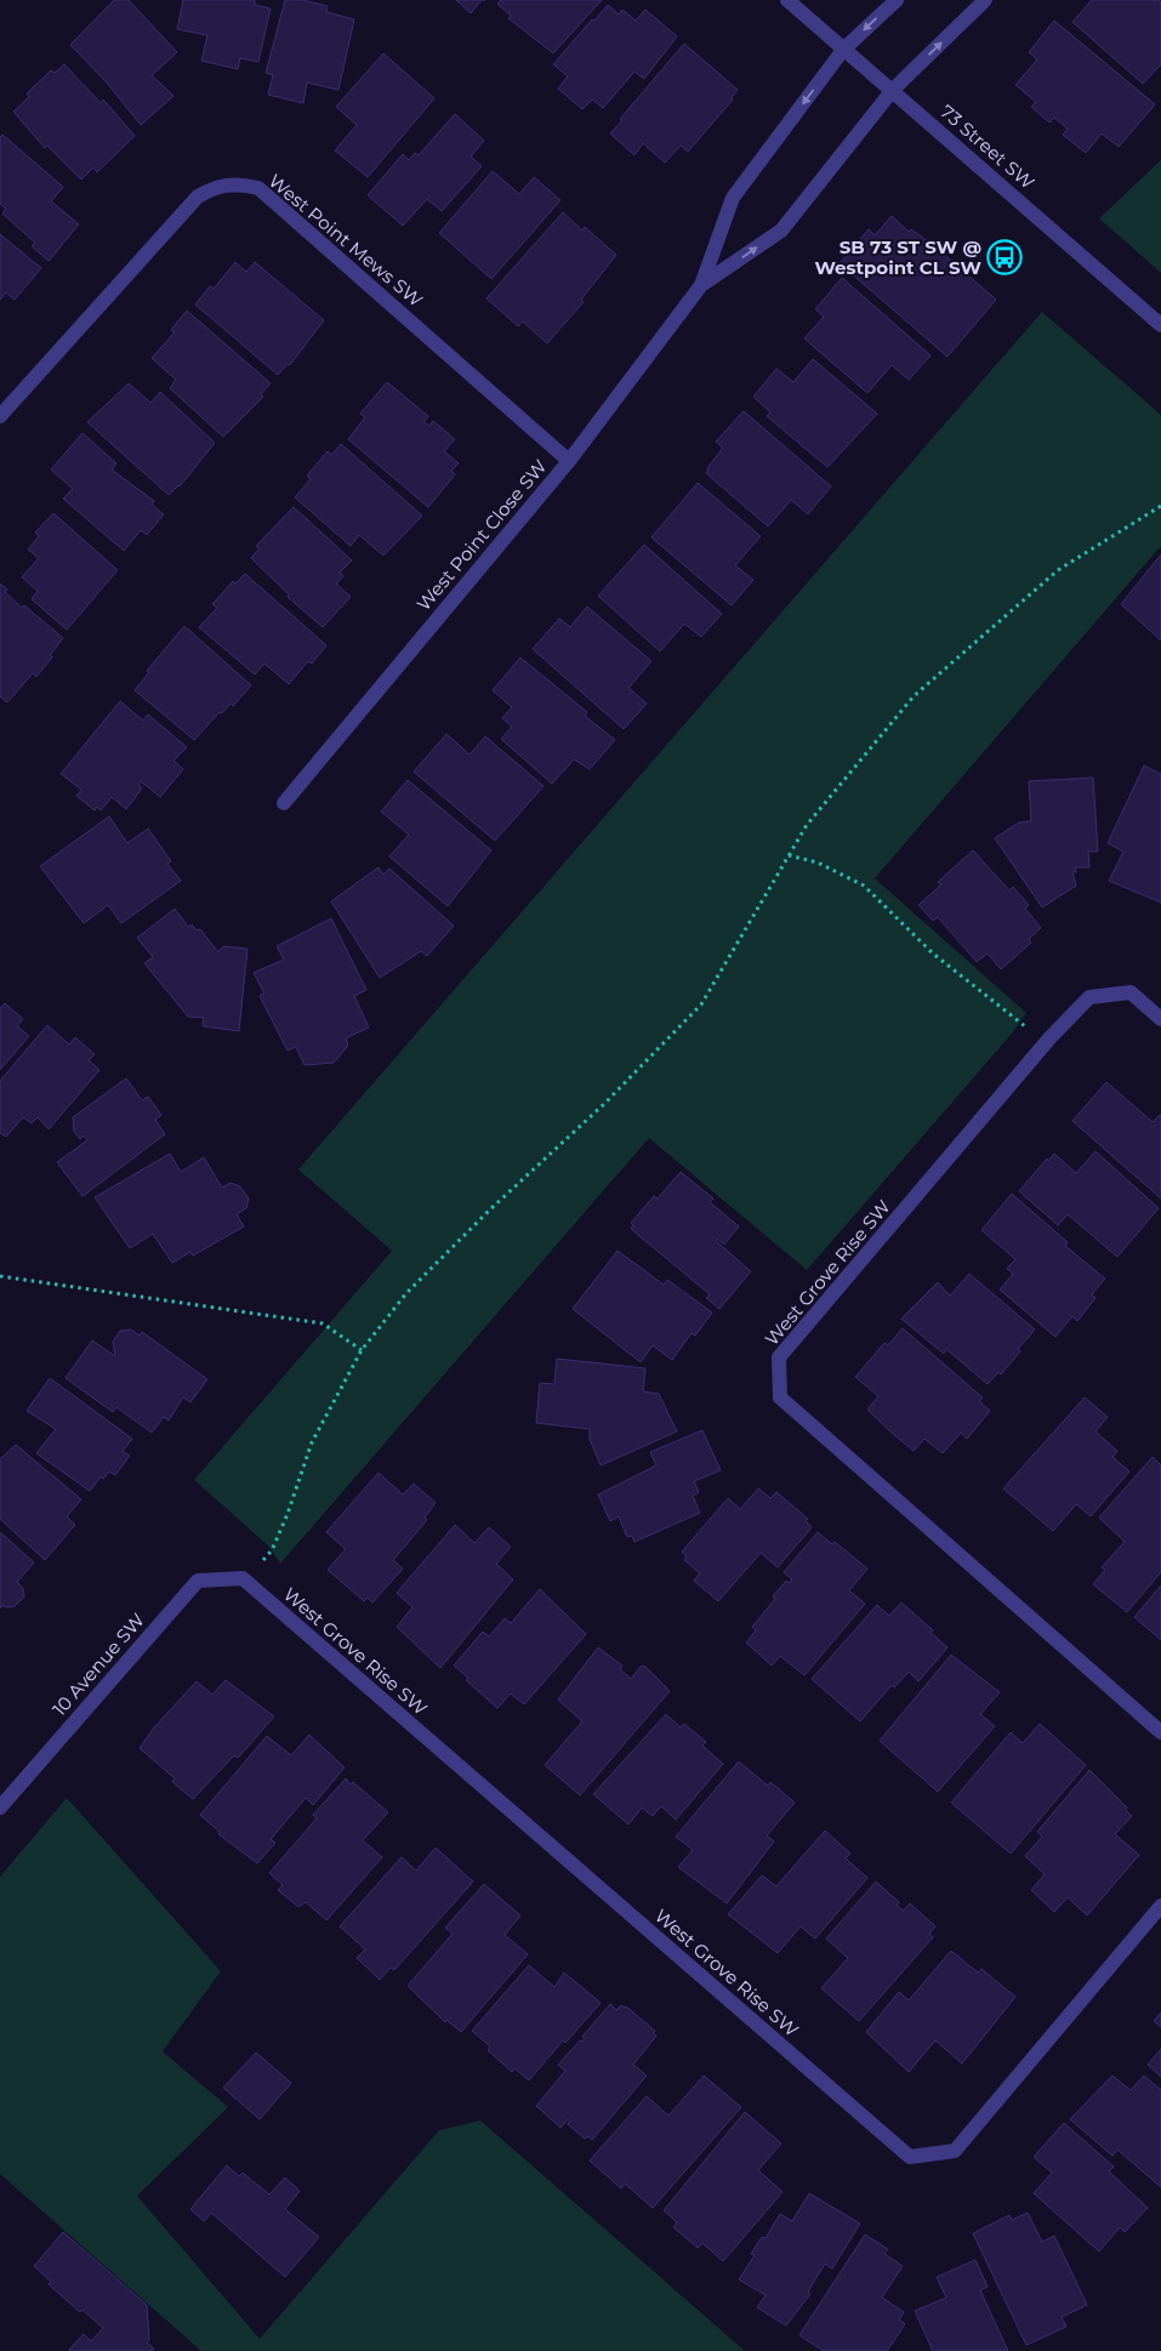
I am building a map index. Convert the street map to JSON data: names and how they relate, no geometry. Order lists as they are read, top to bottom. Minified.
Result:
{"streets":{"street":["73 Street SW","West Point Mews SW","West Point Close SW","West Grove Rise SW","10 Avenue SW"]},"crossings":[["73 Street SW","West Point Close SW"],["West Point Mews SW","West Point Close SW"],["West Grove Rise SW","10 Avenue SW"]],"places":{"bus stop":["SB 73 ST SW @ Westpoint CL SW"]}}
